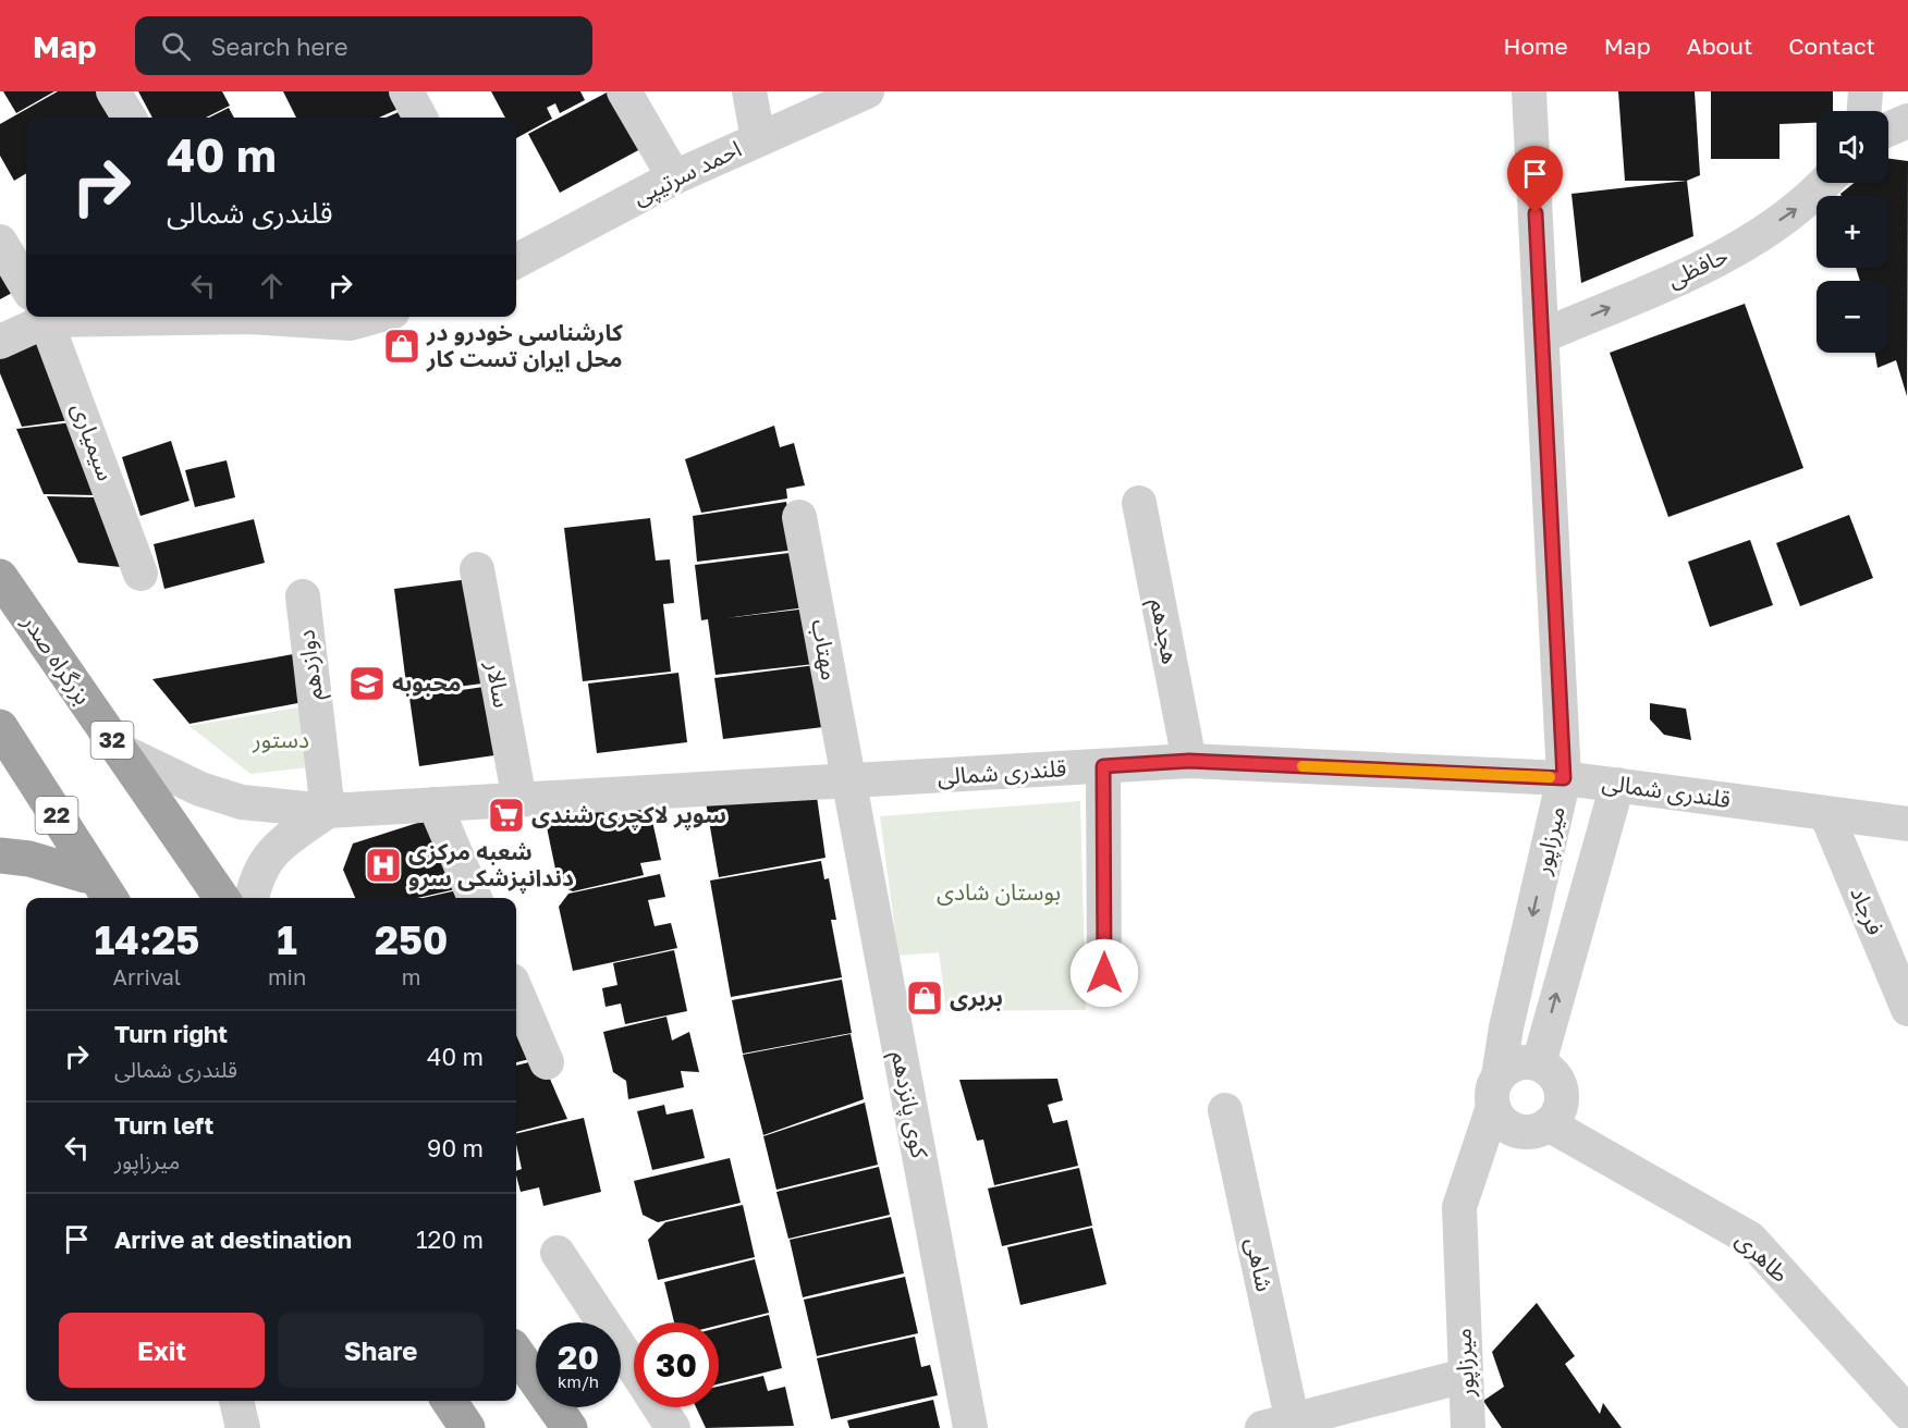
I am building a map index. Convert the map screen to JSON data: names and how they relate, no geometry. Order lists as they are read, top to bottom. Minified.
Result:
{"streets":{"highway":["بزرگراه صدر","32","22"],"street":["احمد سرتیپی","حافظی","سیمیاری","هجدهم","مهتاب","دوازدهم","سالار","قلندری شمالی","میرزاپور","فرجاد","کوی پانزدهم","طاهری","شاهی"]},"crossings":[["حافظی","میرزاپور"],["هجدهم","قلندری شمالی"],["مهتاب","قلندری شمالی"],["مهتاب","کوی پانزدهم"],["بزرگراه صدر","قلندری شمالی"],["دوازدهم","قلندری شمالی"],["سالار","قلندری شمالی"],["قلندری شمالی","میرزاپور"],["قلندری شمالی","فرجاد"],["قلندری شمالی","کوی پانزدهم"],["میرزاپور","طاهری"]],"one_way":["حافظی"],"parks":["دستور","بوستان شادی"],"places":{"shop":["کارشناسی خودرو در محل ایران تست کار","بربری"],"school or university":["محبوبه"],"supermarket":["سوپر لاکچری شندی"],"hospital":["شعبه مرکزی دندانپزشکی سرو"]},"page":{"header":"Map","search":"Search here","nav":["Home","Map","About","Contact"],"map_buttons":["+","−"],"turn":["40 m","قلندری شمالی"],"eta":["14:25","Arrival","1","min","250","m"],"list":[{"name":"Turn right","note":"قلندری شمالی","value":"40 m"},{"name":"Turn left","note":"میرزاپور","value":"90 m"},{"name":"Arrive at destination","value":"120 m"}],"buttons":["Exit","Share"],"speed":"20 km/h","limit":"30"}}
